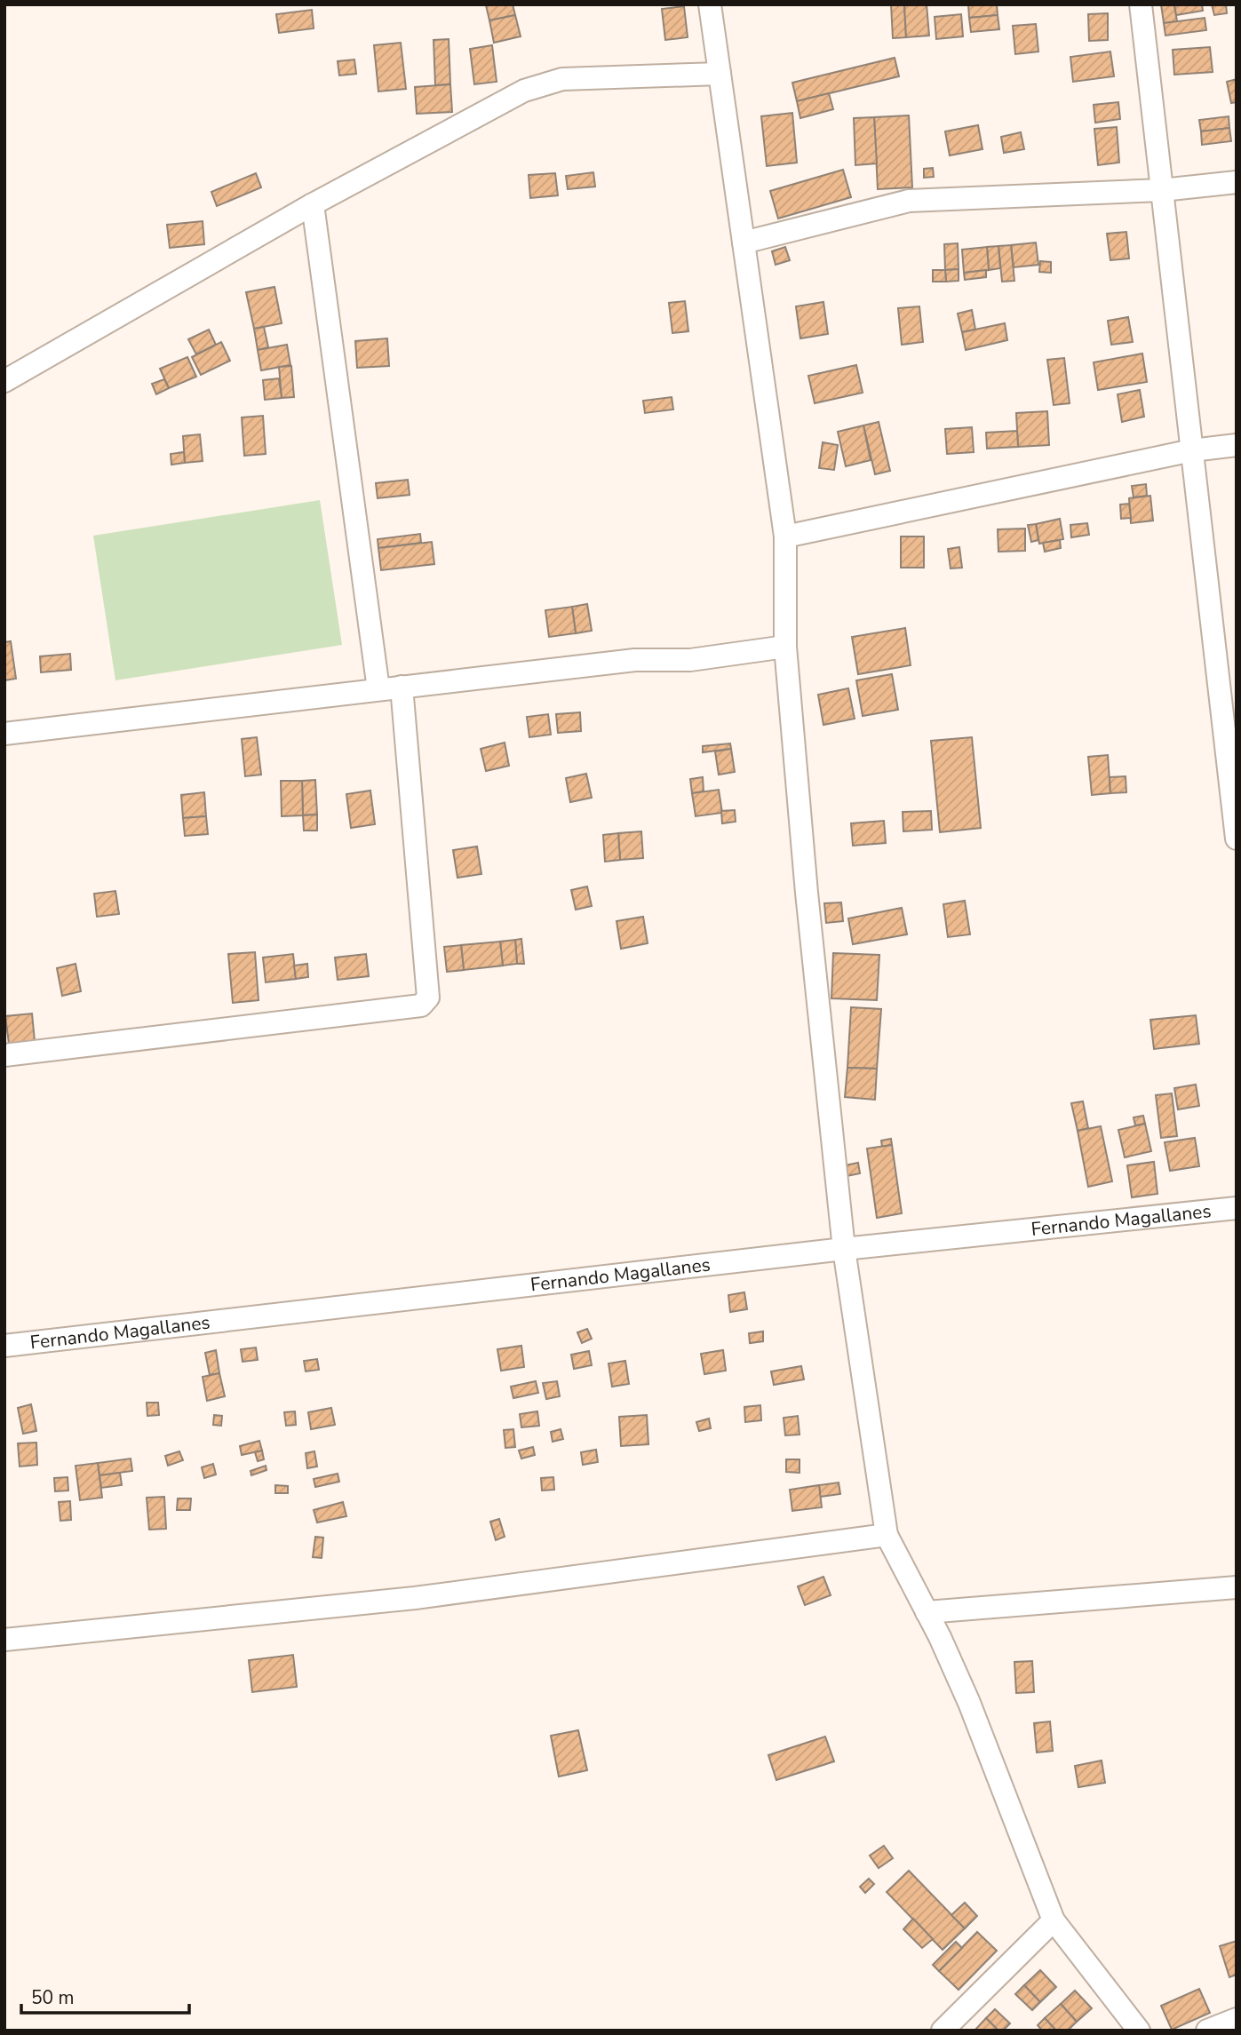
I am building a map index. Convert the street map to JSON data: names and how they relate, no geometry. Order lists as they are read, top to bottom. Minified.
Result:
{"streets":{"street":["Fernando Magallanes"]},"scale_bar":"50 m"}
